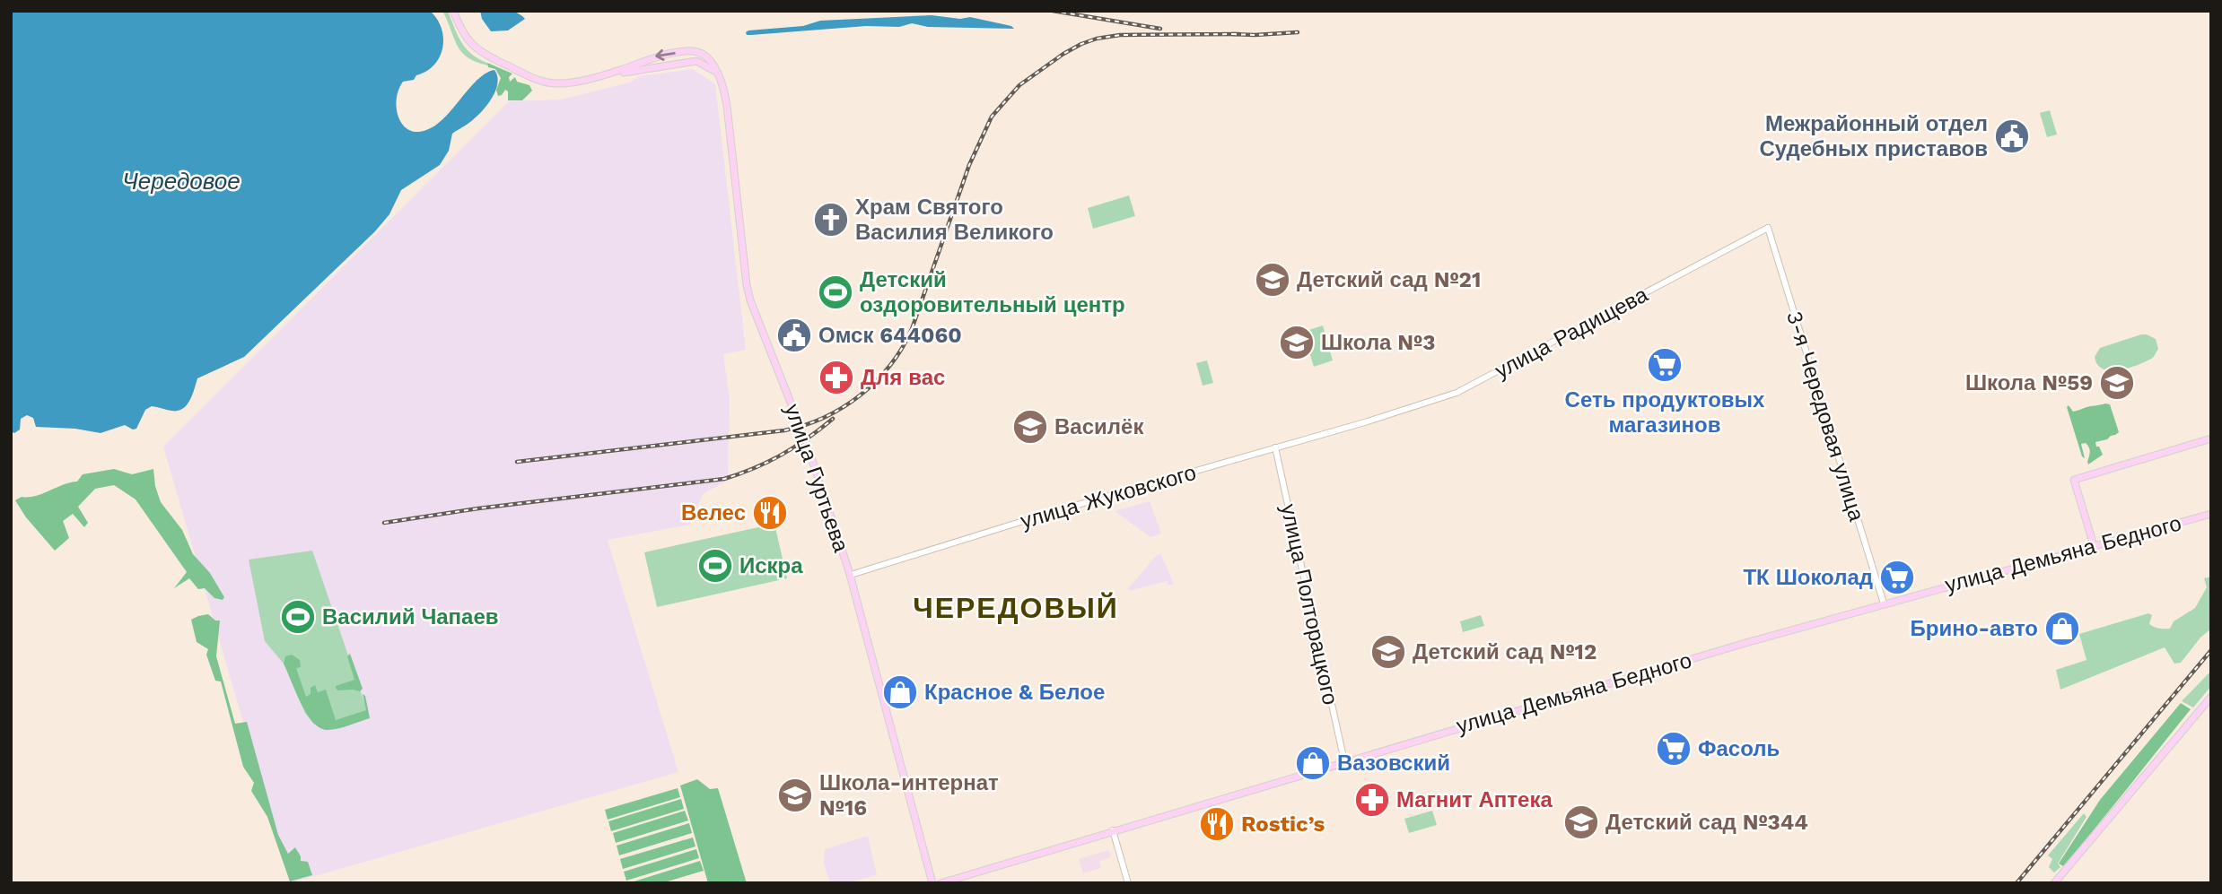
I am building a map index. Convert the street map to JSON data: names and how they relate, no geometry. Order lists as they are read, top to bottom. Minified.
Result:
{"streets":{"main road":["улица Гуртьева","улица Демьяна Бедного"],"street":["улица Радищева","3-я Чередовая улица","улица Жуковского","улица Полторацкого"]},"crossings":[["улица Радищева","3-я Чередовая улица"],["улица Радищева","улица Жуковского"],["3-я Чередовая улица","улица Демьяна Бедного"],["улица Гуртьева","улица Жуковского"],["улица Жуковского","улица Полторацкого"],["улица Демьяна Бедного","улица Полторацкого"]],"districts":["ЧЕРЕДОВЫЙ"],"water":["Чередовое"],"places":{"public building":["Межрайонный отдел Судебных приставов","Омск 644060"],"church":["Храм Святого Василия Великого"],"school or university":["Детский сад №21","Школа №3","Школа №59","Василёк","Детский сад №12","Школа-интернат №16","Детский сад №344"],"sports":["Детский оздоровительный центр","Искра","Василий Чапаев"],"supermarket":["Сеть продуктовых магазинов","ТК Шоколад","Фасоль"],"pharmacy":["Для вас","Магнит Аптека"],"restaurant":["Велес","Rostic’s"],"shop":["Брино-авто","Красное & Белое","Вазовский"]}}
